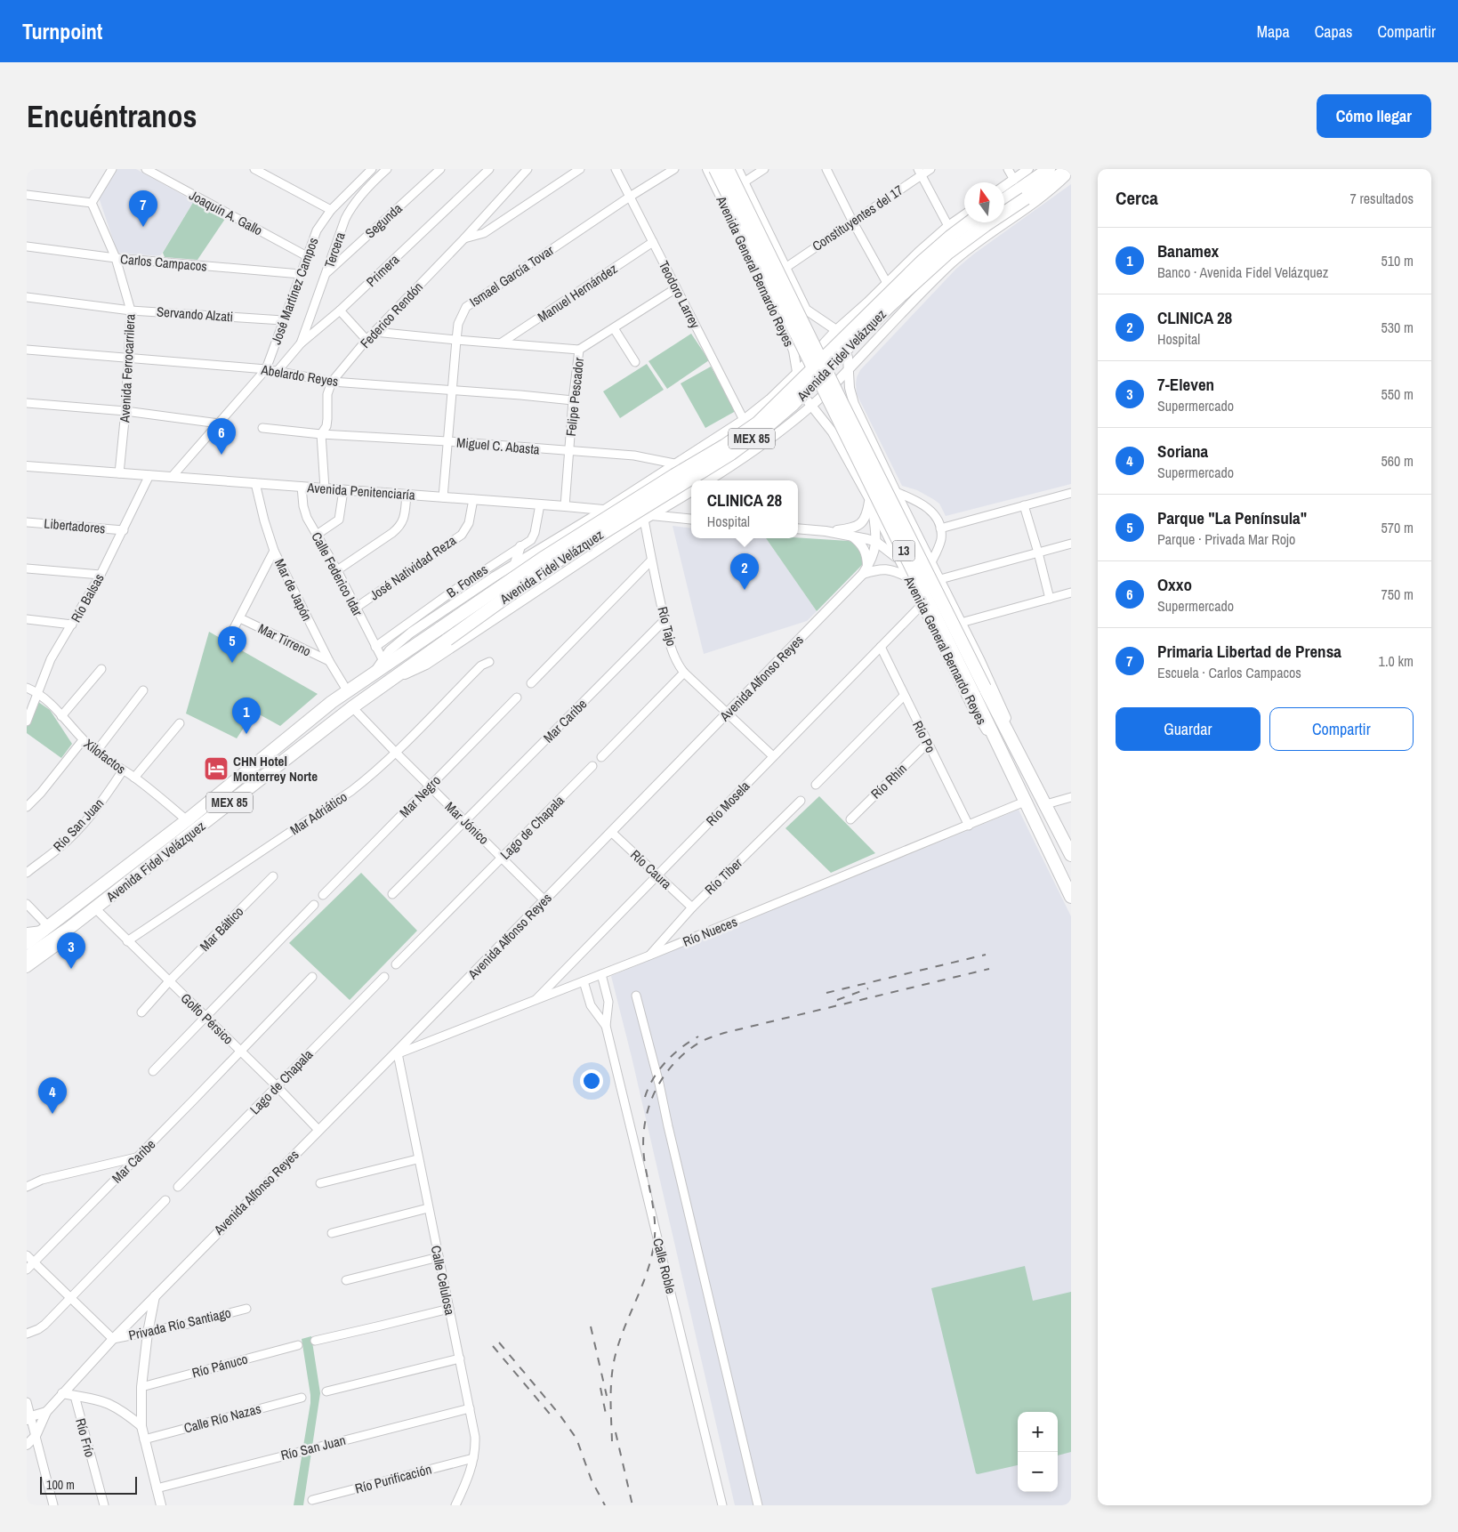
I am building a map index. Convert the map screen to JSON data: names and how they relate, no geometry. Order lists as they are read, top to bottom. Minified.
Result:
{"streets":{"main road":["Avenida General Bernardo Reyes","Avenida Fidel Velázquez","MEX 85","13"],"street":["Joaquín A. Gallo","Constituyentes del 17","Segunda","Tercera","Carlos Campacos","Primera","Ismael García Tovar","José Martínez Campos","Manuel Hernández","Teodoro Larrey","Servando Alzati","Federico Rendón","Avenida Ferrocarrilera","Abelardo Reyes","Felipe Pescador","Miguel C. Abasta","Avenida Penitenciaría","Libertadores","José Natividad Reza","Calle Federico Idar","B. Fontes","Mar de Japón","Río Balsas","Río Tajo","Mar Tirreno","Avenida Alfonso Reyes","Mar Caribe","Río Po","Xilofactos","Río Rhin","Mar Negro","Río Mosela","Mar Adriático","Mar Jónico","Río San Juan","Lago de Chapala","Río Caura","Río Tiber","Mar Báltico","Río Nueces","Golfo Pérsico","Calle Roble","Calle Celulosa","Privada Río Santiago","Río Pánuco","Calle Río Nazas","Río Frío","Río Purificación"]},"crossings":[["Joaquín A. Gallo","José Martínez Campos"],["Constituyentes del 17","Avenida General Bernardo Reyes"],["Segunda","Tercera"],["Tercera","Primera"],["Carlos Campacos","José Martínez Campos"],["Carlos Campacos","Avenida Ferrocarrilera"],["Primera","Abelardo Reyes"],["Avenida General Bernardo Reyes","Avenida Alfonso Reyes"],["Avenida General Bernardo Reyes","Río Mosela"],["Avenida General Bernardo Reyes","Río Nueces"],["Ismael García Tovar","Teodoro Larrey"],["Ismael García Tovar","Abelardo Reyes"],["Ismael García Tovar","Miguel C. Abasta"],["Ismael García Tovar","Avenida Penitenciaría"],["José Martínez Campos","Servando Alzati"],["José Martínez Campos","Abelardo Reyes"],["José Martínez Campos","Avenida Penitenciaría"],["Manuel Hernández","Teodoro Larrey"],["Teodoro Larrey","Felipe Pescador"],["Servando Alzati","Avenida Ferrocarrilera"],["Federico Rendón","Abelardo Reyes"],["Federico Rendón","Miguel C. Abasta"],["Federico Rendón","Avenida Penitenciaría"],["Avenida Fidel Velázquez","Mar de Japón"],["Avenida Fidel Velázquez","Xilofactos"],["Avenida Fidel Velázquez","Mar Jónico"],["Avenida Fidel Velázquez","Golfo Pérsico"],["Avenida Ferrocarrilera","Abelardo Reyes"],["Avenida Ferrocarrilera","Avenida Penitenciaría"],["Abelardo Reyes","Felipe Pescador"],["Felipe Pescador","Miguel C. Abasta"],["Felipe Pescador","Avenida Penitenciaría"],["Avenida Penitenciaría","José Natividad Reza"],["Avenida Penitenciaría","Calle Federico Idar"],["Avenida Penitenciaría","B. Fontes"],["Avenida Penitenciaría","Mar de Japón"],["Avenida Penitenciaría","Río Balsas"],["Avenida Penitenciaría","Río Tajo"],["Libertadores","Río Balsas"],["José Natividad Reza","Calle Federico Idar"],["Calle Federico Idar","B. Fontes"],["Mar de Japón","Mar Tirreno"],["Río Balsas","Xilofactos"],["Río Tajo","Avenida Alfonso Reyes"],["Río Tajo","Mar Caribe"],["Río Tajo","Río Mosela"],["Avenida Alfonso Reyes","Mar Jónico"],["Avenida Alfonso Reyes","Río Caura"],["Avenida Alfonso Reyes","Río Nueces"],["Avenida Alfonso Reyes","Golfo Pérsico"],["Avenida Alfonso Reyes","Calle Celulosa"],["Avenida Alfonso Reyes","Privada Río Santiago"],["Mar Caribe","Mar Jónico"],["Mar Caribe","Golfo Pérsico"],["Río Po","Río Rhin"],["Río Po","Río Mosela"],["Río Po","Río Nueces"],["Xilofactos","Río San Juan"],["Mar Negro","Mar Jónico"],["Río Mosela","Río Caura"],["Río Mosela","Río Nueces"],["Mar Adriático","Mar Jónico"],["Mar Adriático","Golfo Pérsico"],["Mar Jónico","Lago de Chapala"],["Río San Juan","Calle Celulosa"],["Lago de Chapala","Golfo Pérsico"],["Río Caura","Río Tiber"],["Río Tiber","Río Nueces"],["Mar Báltico","Golfo Pérsico"],["Río Nueces","Calle Roble"],["Río Nueces","Calle Celulosa"],["Calle Celulosa","Río Purificación"]],"places":{"hotel":["CHN Hotel Monterrey Norte"]},"scale_bar":"100 m","north":"top","page":{"header":"Turnpoint","nav":["Mapa","Capas","Compartir"],"buttons":["Cómo llegar",["Guardar","Compartir"]],"title":"Encuéntranos","heading":["Cerca","7 resultados"],"pins":["7","6","2","5","1","3","4"],"list":[{"mark":"1","name":"Banamex","note":"Banco · Avenida Fidel Velázquez","value":"510 m"},{"mark":"2","name":"CLINICA 28","note":"Hospital","value":"530 m"},{"mark":"3","name":"7-Eleven","note":"Supermercado","value":"550 m"},{"mark":"4","name":"Soriana","note":"Supermercado","value":"560 m"},{"mark":"5","name":"Parque \"La Península\"","note":"Parque · Privada Mar Rojo","value":"570 m"},{"mark":"6","name":"Oxxo","note":"Supermercado","value":"750 m"},{"mark":"7","name":"Primaria Libertad de Prensa","note":"Escuela · Carlos Campacos","value":"1.0 km"}],"popup":["CLINICA 28","Hospital"],"map_buttons":["+","−"],"scale":"100 m"}}
